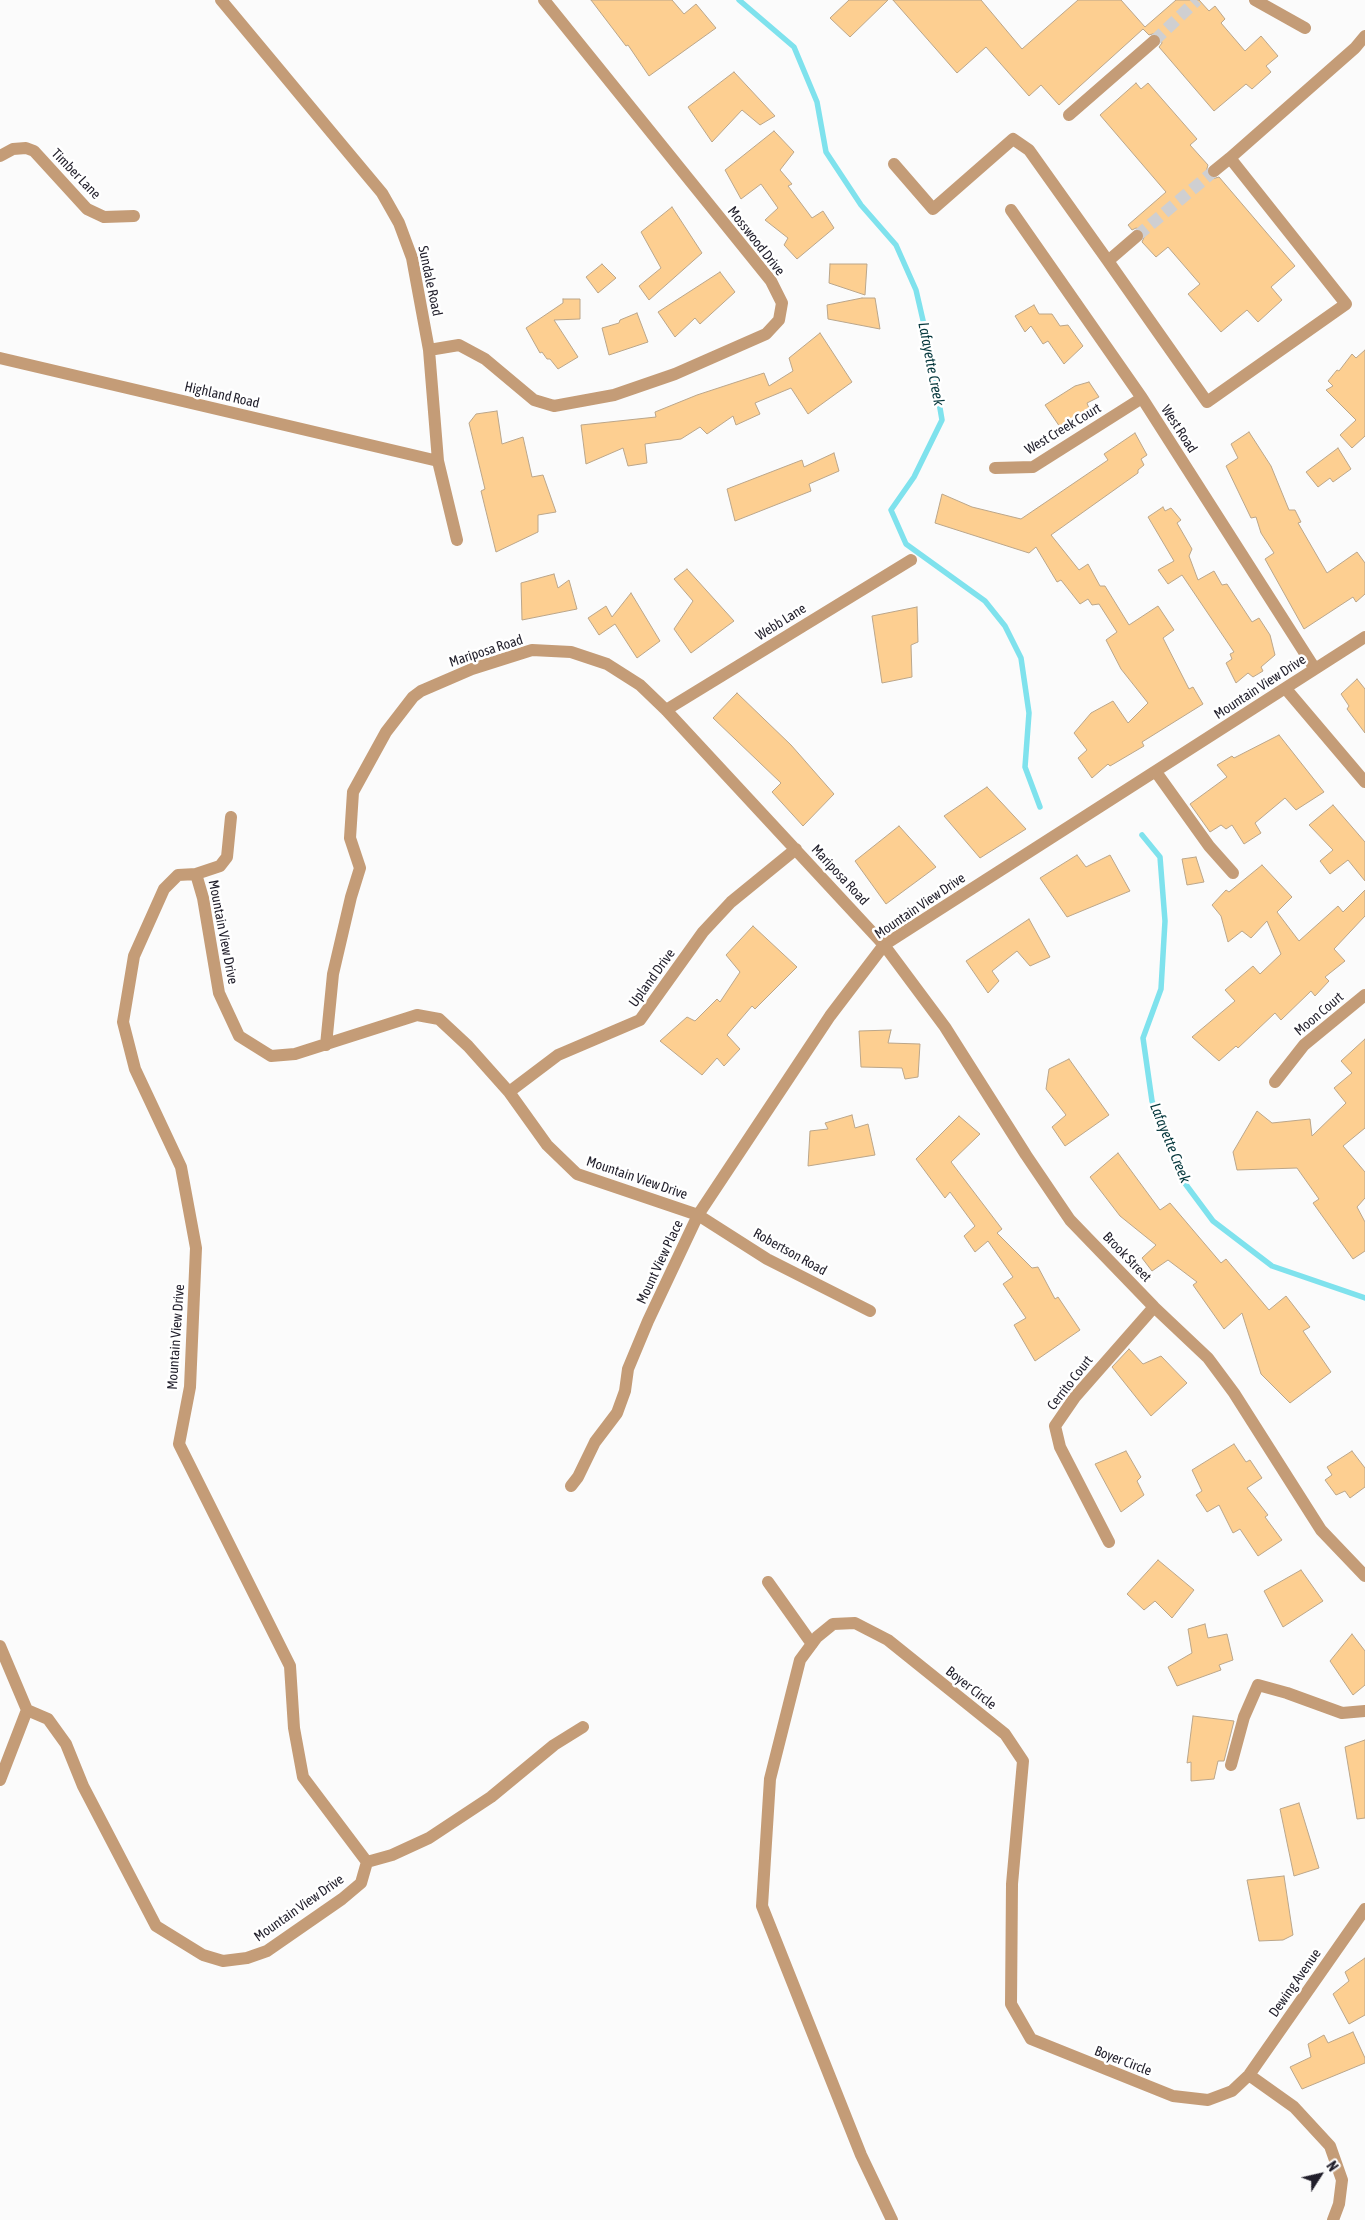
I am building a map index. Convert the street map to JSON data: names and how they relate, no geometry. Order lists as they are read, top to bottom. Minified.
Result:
{"streets":{"street":["Timber Lane","Mosswood Drive","Sundale Road","Highland Road","West Creek Court","West Road","Webb Lane","Mariposa Road","Mountain View Drive","Upland Drive","Moon Court","Robertson Road","Brook Street","Mount View Place","Cerrito Court","Boyer Circle","Dewing Avenue"]},"crossings":[["Mosswood Drive","Sundale Road"],["Sundale Road","Highland Road"],["West Creek Court","West Road"],["West Road","Mountain View Drive"],["Webb Lane","Mariposa Road"],["Mariposa Road","Mountain View Drive"],["Mariposa Road","Upland Drive"],["Mariposa Road","Brook Street"],["Mountain View Drive","Upland Drive"],["Mountain View Drive","Robertson Road"],["Mountain View Drive","Brook Street"],["Mountain View Drive","Mount View Place"],["Robertson Road","Mount View Place"],["Brook Street","Cerrito Court"],["Boyer Circle","Dewing Avenue"]],"water":["Lafayette Creek"],"north":"top right"}
